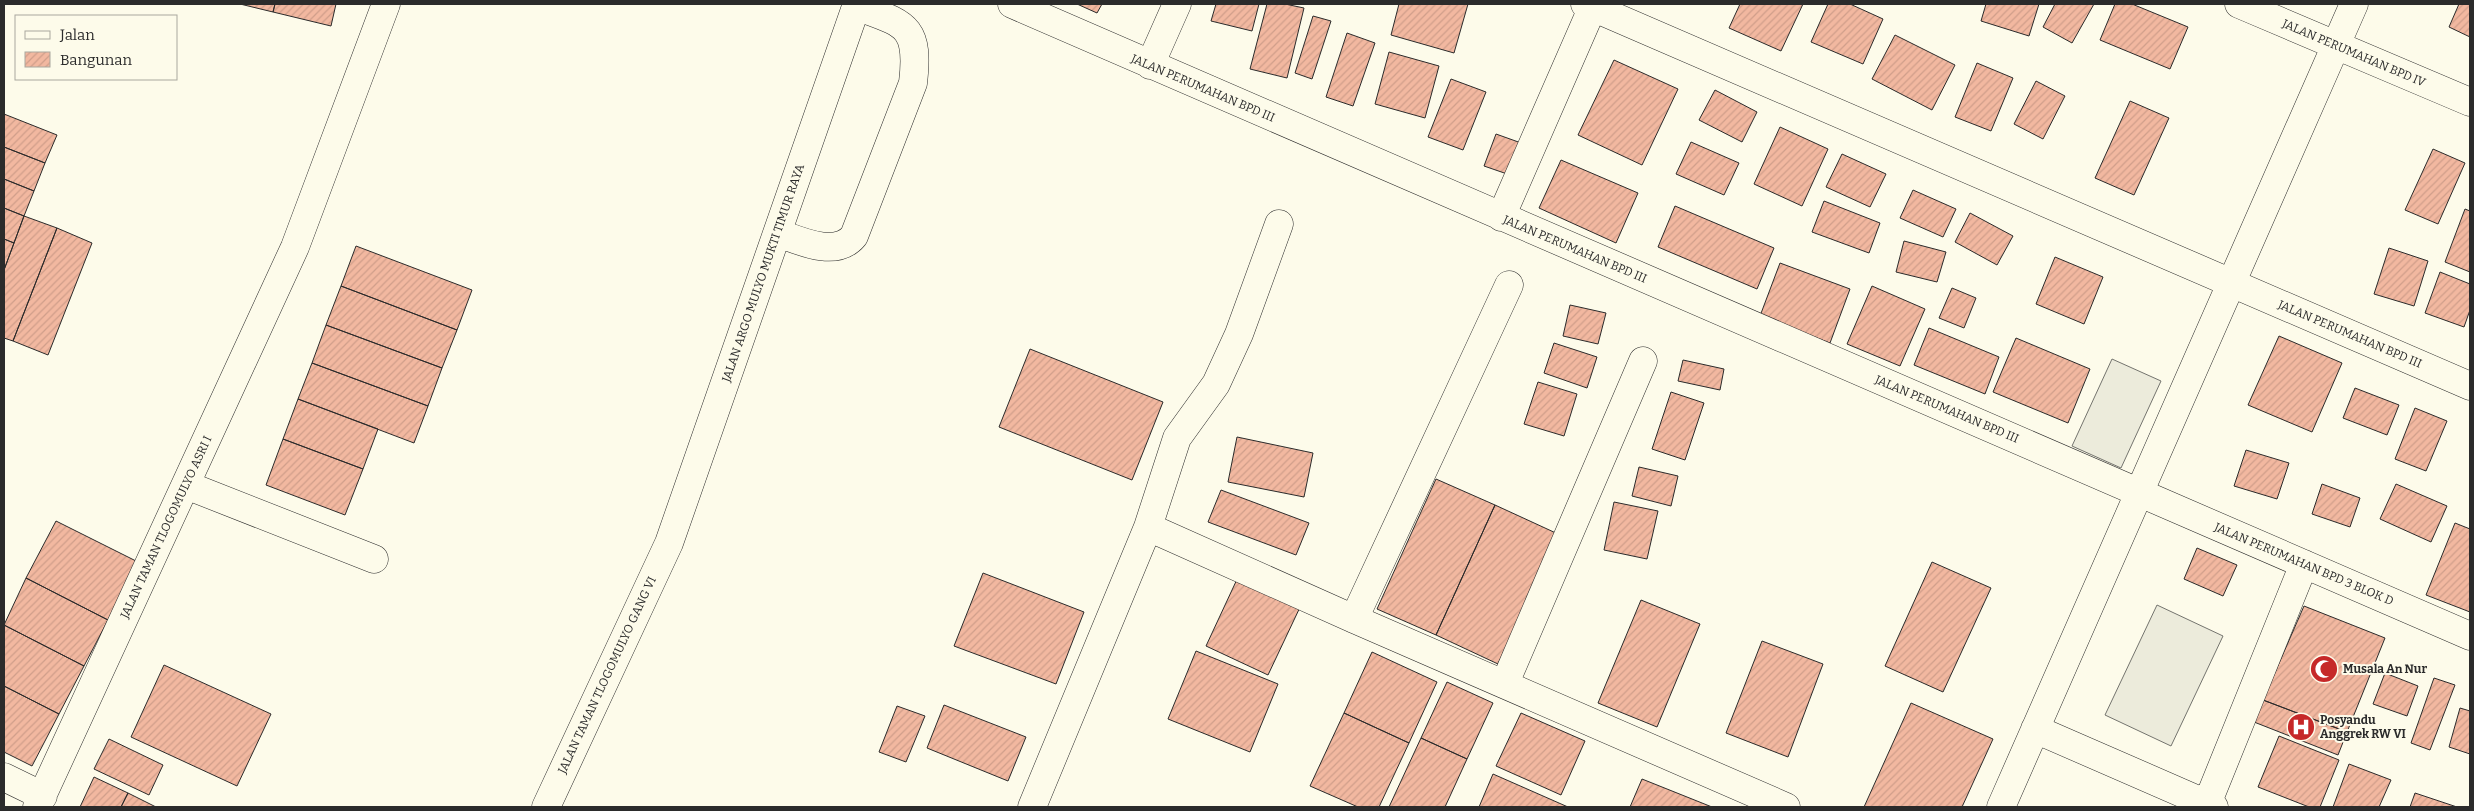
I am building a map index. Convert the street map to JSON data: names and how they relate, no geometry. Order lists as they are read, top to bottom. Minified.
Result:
{"streets":{"street":["JALAN PERUMAHAN BPD IV","JALAN PERUMAHAN BPD III","JALAN ARGO MULYO MUKTI TIMUR RAYA","JALAN TAMAN TLOGOMULYO ASRI I","JALAN PERUMAHAN BPD 3 BLOK D","JALAN TAMAN TLOGOMULYO GANG VI"]},"crossings":[["JALAN PERUMAHAN BPD III","JALAN PERUMAHAN BPD 3 BLOK D"],["JALAN ARGO MULYO MUKTI TIMUR RAYA","JALAN TAMAN TLOGOMULYO GANG VI"]],"places":{"mosque":["Musala An Nur"],"hospital":["Posyandu Anggrek RW VI"]},"legend":["Jalan","Bangunan"]}
